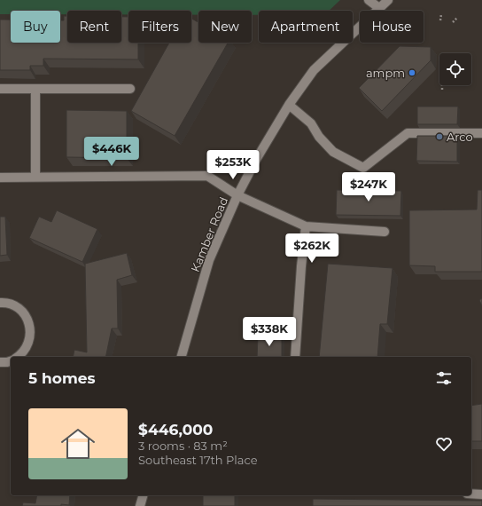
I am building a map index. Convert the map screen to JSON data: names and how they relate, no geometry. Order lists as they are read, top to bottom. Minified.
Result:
{"streets":{"street":["Kamber Road"]},"places":["ampm","Arco"],"page":{"chip":["Buy","Rent","Filters","New","Apartment","House"],"price":["$446K","$253K","$247K","$262K","$338K"],"heading":"5 homes","list":[{"name":"$446,000","note":"3 rooms · 83 m² · Southeast 17th Place"}]}}
